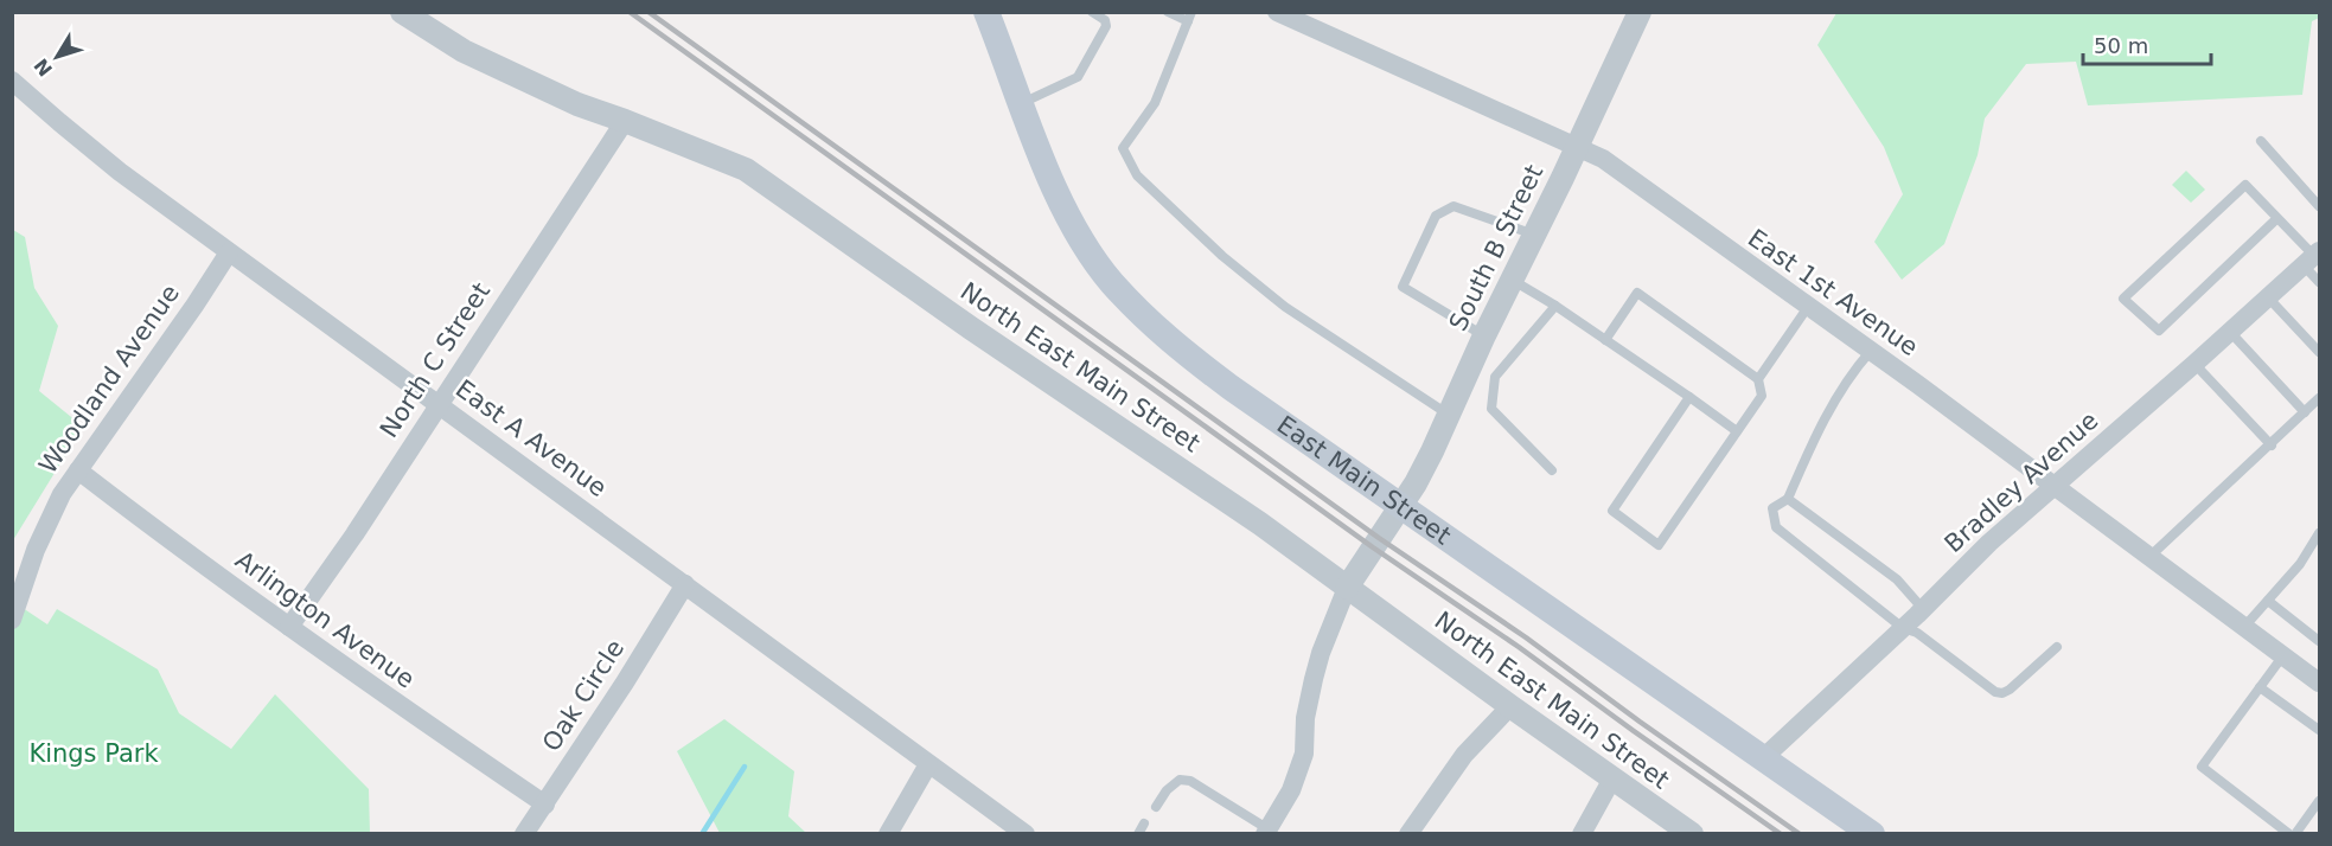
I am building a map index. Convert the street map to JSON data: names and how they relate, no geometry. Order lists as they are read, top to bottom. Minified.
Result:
{"streets":{"main road":["East Main Street"],"street":["South B Street","East 1st Avenue","North C Street","North East Main Street","Woodland Avenue","East A Avenue","Bradley Avenue","Arlington Avenue","Oak Circle"]},"crossings":[["South B Street","East 1st Avenue"],["South B Street","North East Main Street"],["South B Street","East Main Street"],["East 1st Avenue","Bradley Avenue"],["North C Street","North East Main Street"],["North C Street","East A Avenue"],["North C Street","Arlington Avenue"],["Woodland Avenue","East A Avenue"],["Woodland Avenue","Arlington Avenue"],["East A Avenue","Oak Circle"],["East Main Street","Bradley Avenue"],["Arlington Avenue","Oak Circle"]],"parks":["Kings Park"],"scale_bar":"50 m","north":"bottom left"}
